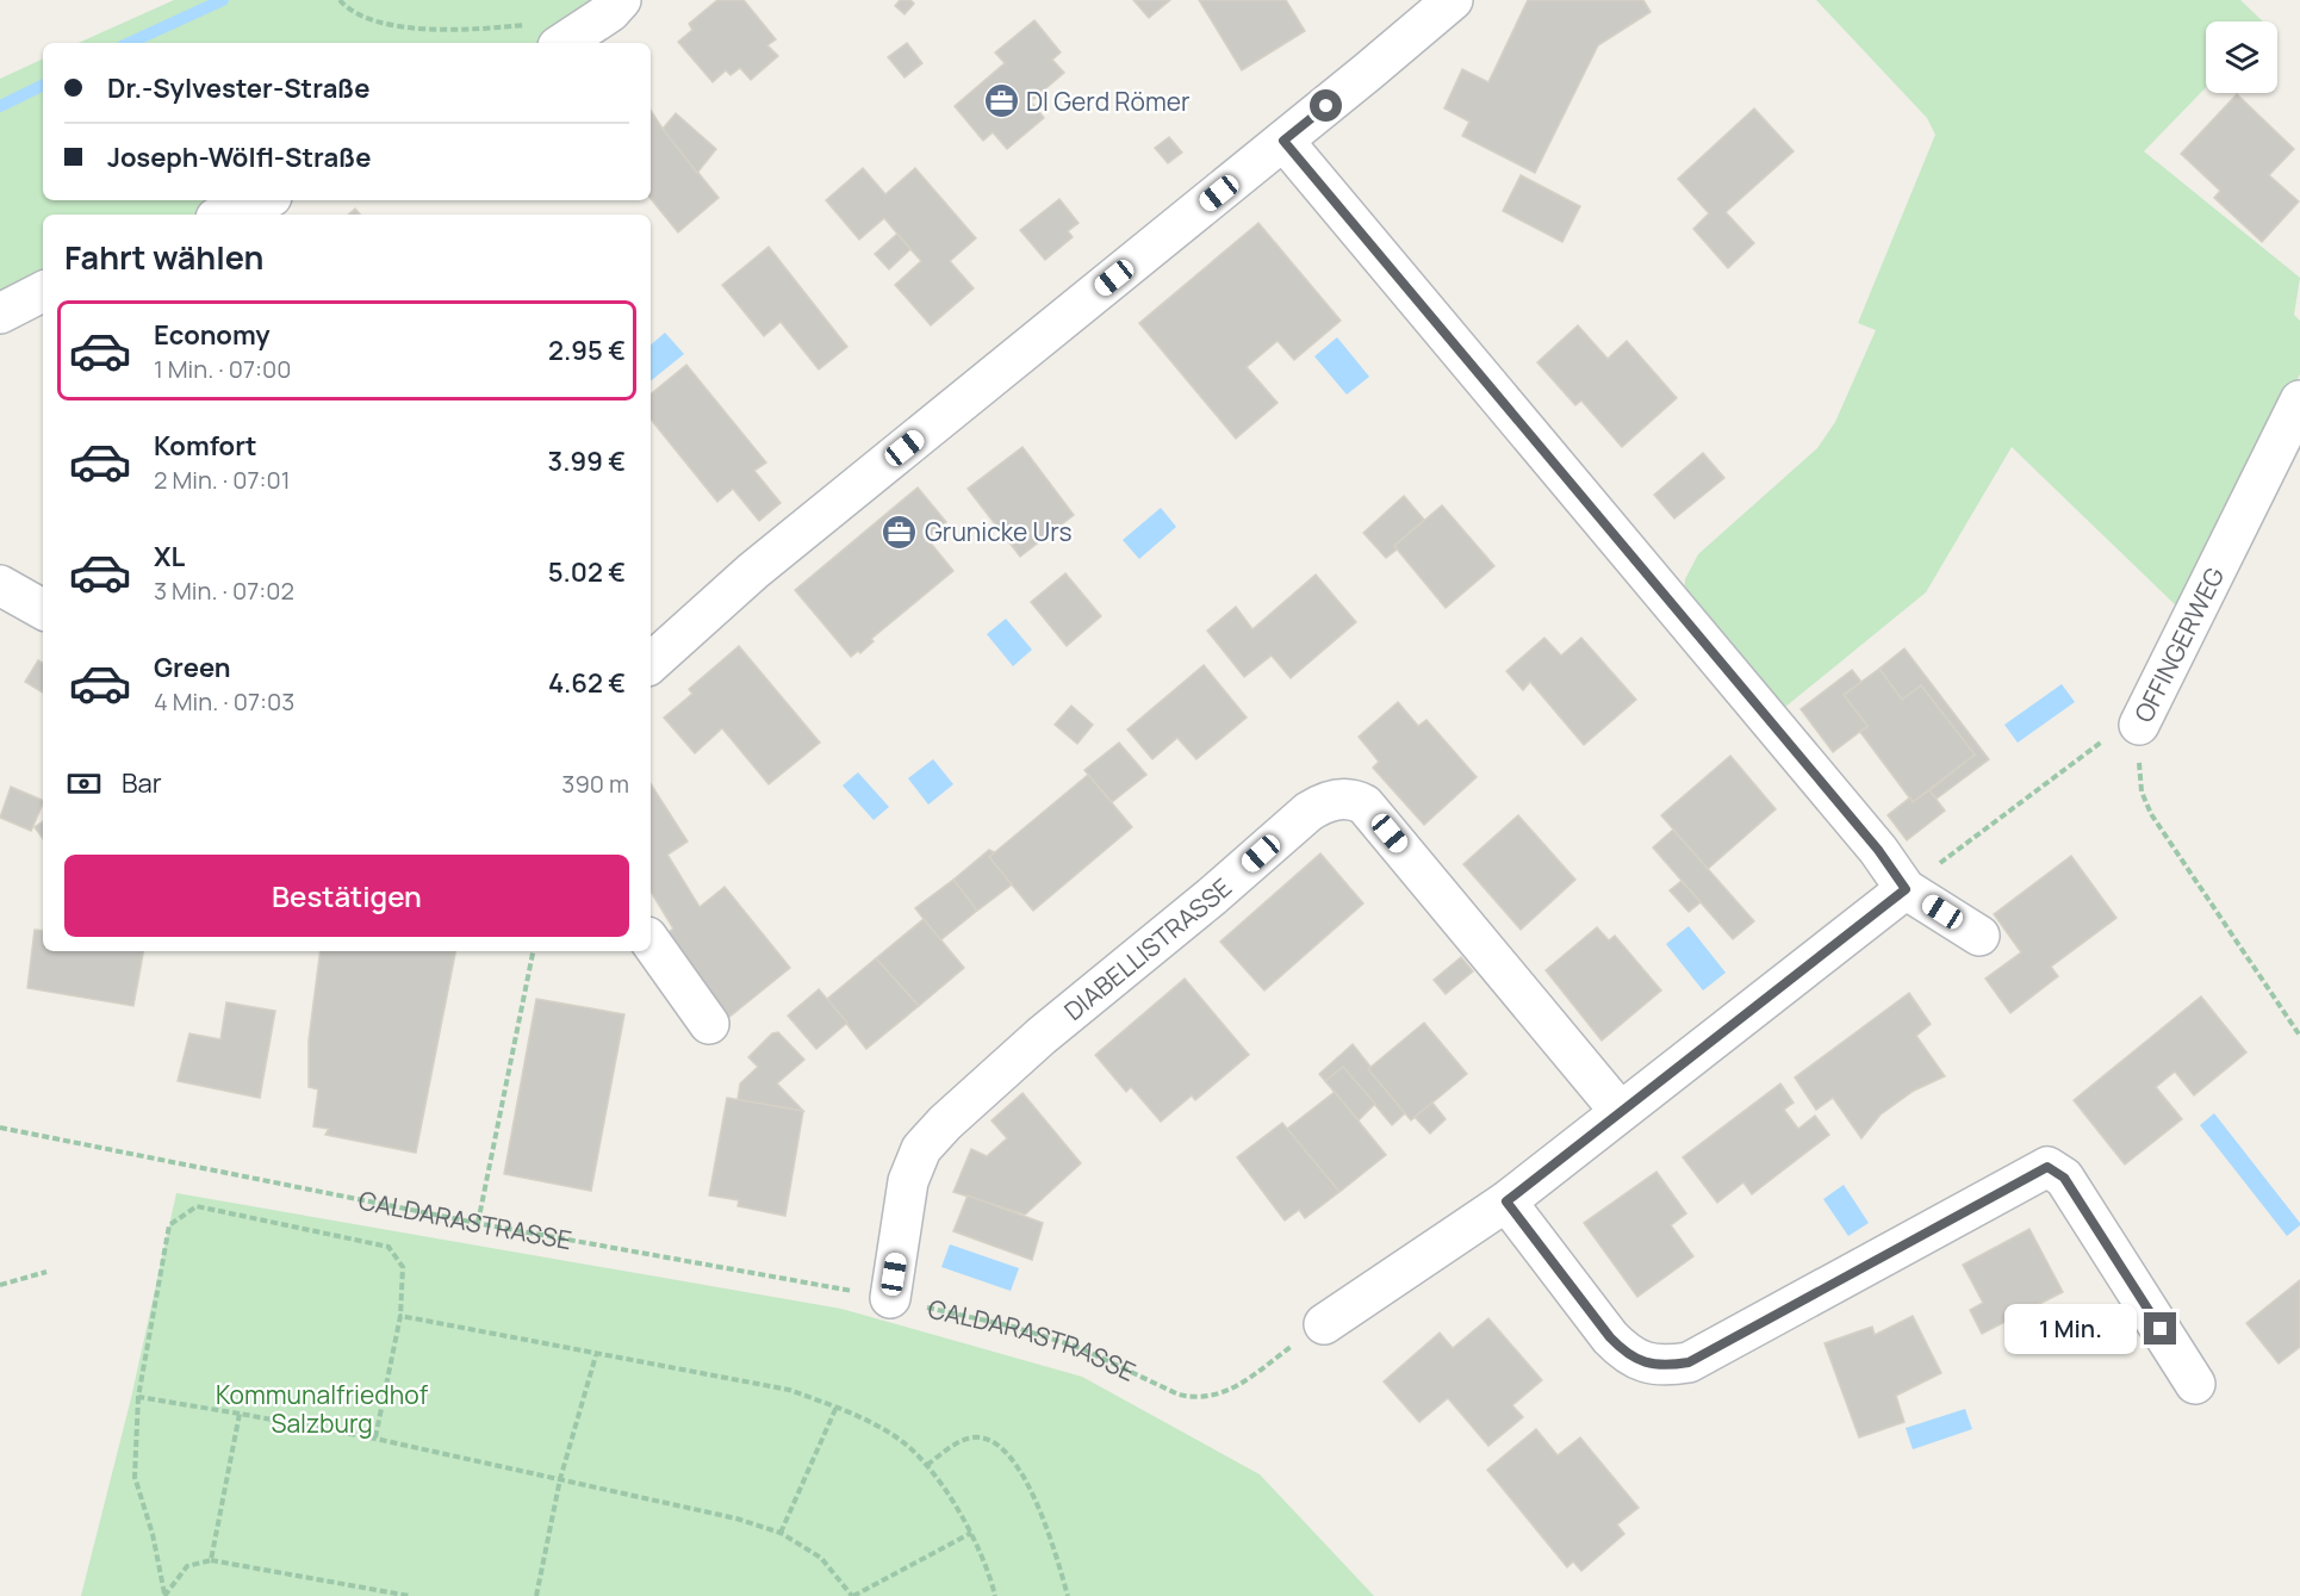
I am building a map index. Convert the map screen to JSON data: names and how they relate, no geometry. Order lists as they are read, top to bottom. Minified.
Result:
{"streets":{"street":["OFFINGERWEG","DIABELLISTRASSE"],"path":["CALDARASTRASSE"]},"crossings":[["DIABELLISTRASSE","CALDARASTRASSE"]],"parks":["Kommunalfriedhof Salzburg"],"places":{"office":["DI Gerd Römer","Grunicke Urs"]},"page":{"banner":["Dr.-Sylvester-Straße","Joseph-Wölfl-Straße"],"heading":"Fahrt wählen","list":[{"name":"Economy","note":"1 Min. · 07:00","value":"2.95 €"},{"name":"Komfort","note":"2 Min. · 07:01","value":"3.99 €"},{"name":"XL","note":"3 Min. · 07:02","value":"5.02 €"},{"name":"Green","note":"4 Min. · 07:03","value":"4.62 €"}],"pay":["Bar","390 m"],"buttons":"Bestätigen","bubble":"1 Min."}}
